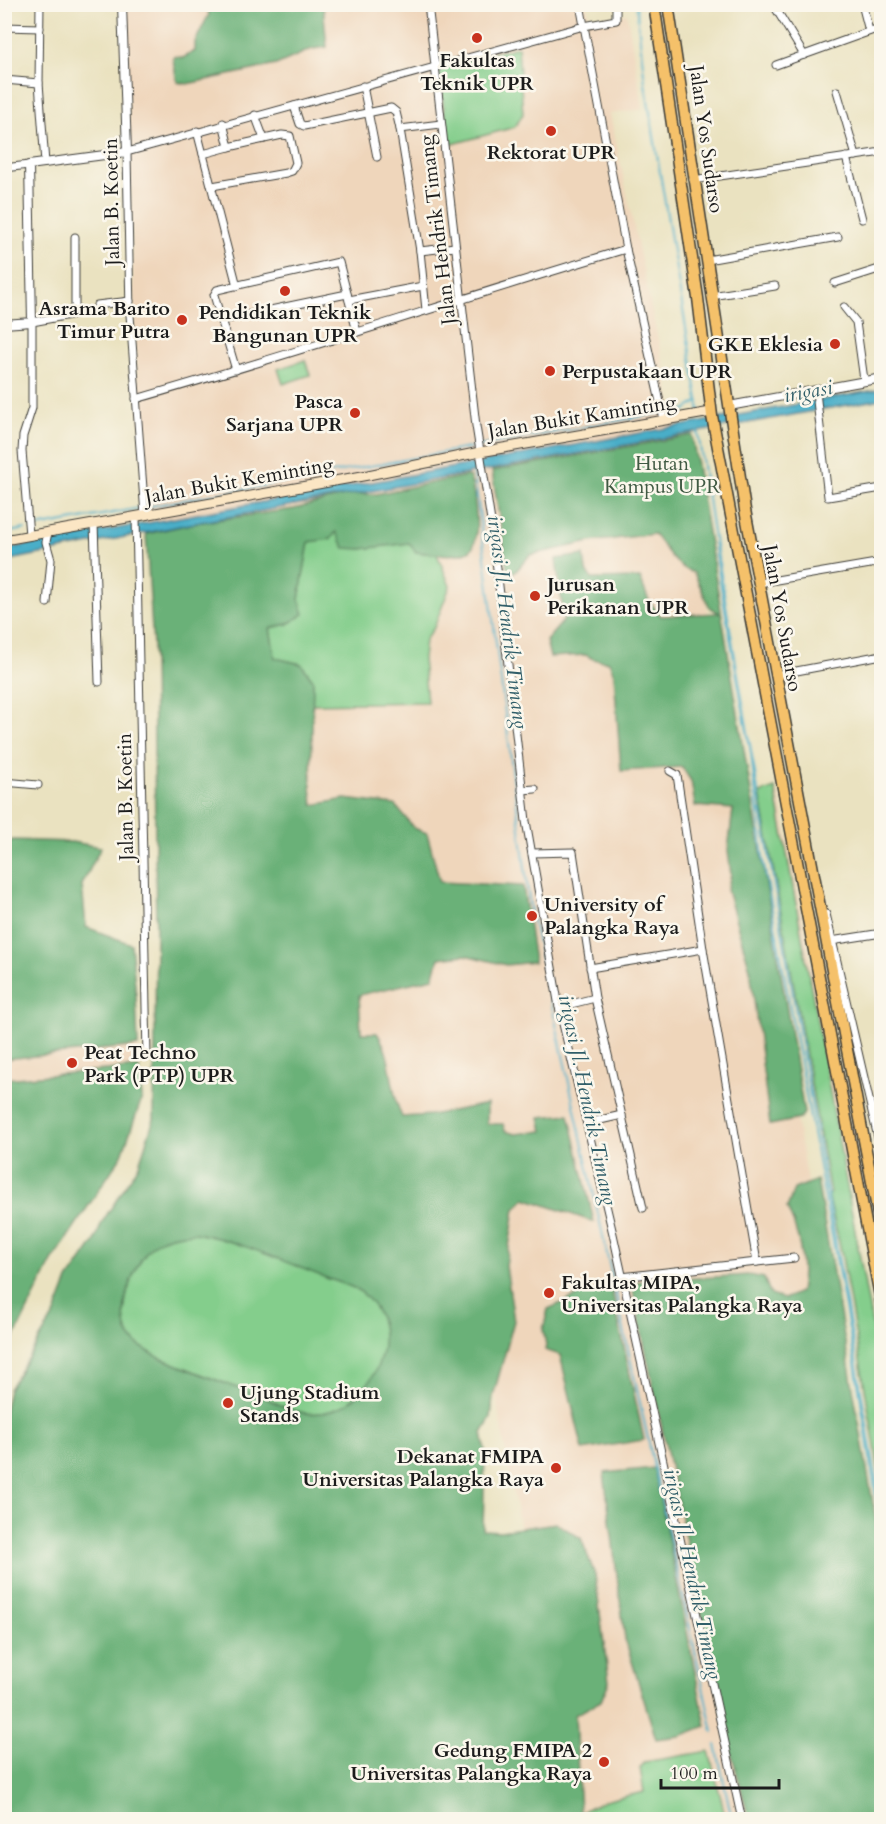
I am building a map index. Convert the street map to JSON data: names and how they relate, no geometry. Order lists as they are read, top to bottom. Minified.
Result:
{"streets":{"main road":["Jalan Yos Sudarso","Jalan Bukit Kaminting","Jalan Bukit Keminting"],"street":["Jalan B. Koetin","Jalan Hendrik Timang"]},"crossings":[["Jalan Yos Sudarso","Jalan Bukit Kaminting"],["Jalan B. Koetin","Jalan Bukit Keminting"],["Jalan Hendrik Timang","Jalan Bukit Kaminting"],["Jalan Hendrik Timang","Jalan Bukit Keminting"],["Jalan Bukit Kaminting","Jalan Bukit Keminting"]],"water":["irigasi","irigasi Jl. Hendrik Timang"],"parks":["Hutan Kampus UPR"],"places":["Fakultas Teknik UPR","Rektorat UPR","Pendidikan Teknik Bangunan UPR","Asrama Barito Timur Putra","GKE Eklesia","Perpustakaan UPR","Pasca Sarjana UPR","Jurusan Perikanan UPR","University of Palangka Raya","Peat Techno Park (PTP) UPR","Fakultas MIPA, Universitas Palangka Raya","Ujung Stadium Stands","Dekanat FMIPA Universitas Palangka Raya","Gedung FMIPA 2 Universitas Palangka Raya"],"scale_bar":"100 m"}
